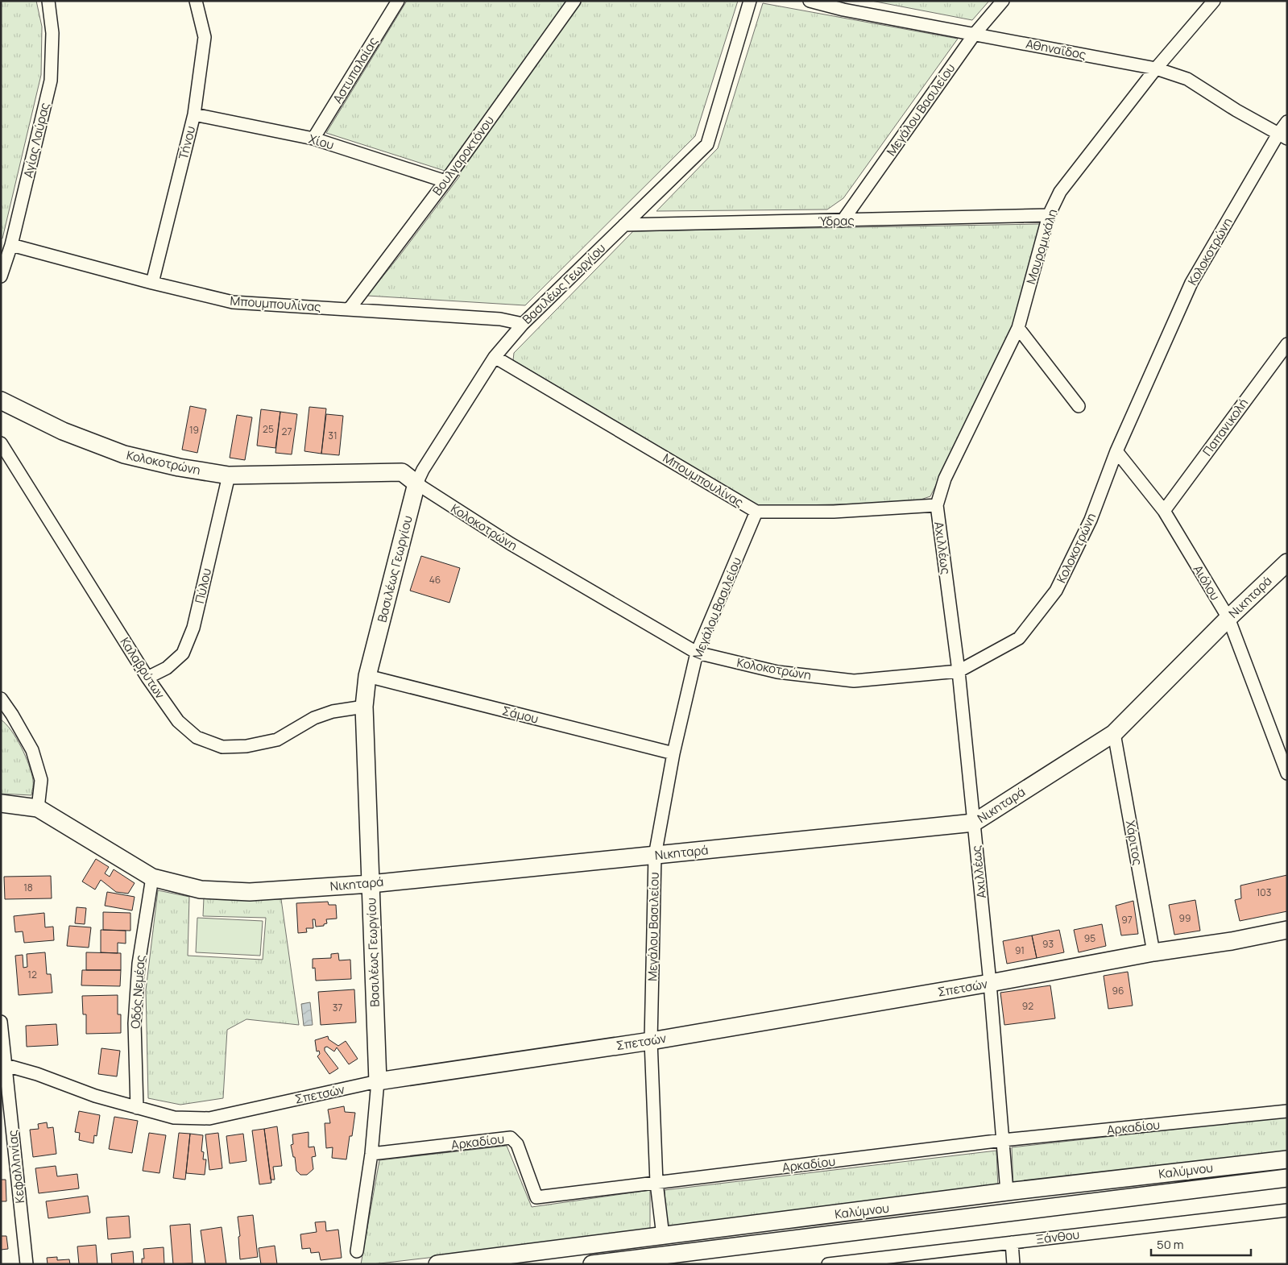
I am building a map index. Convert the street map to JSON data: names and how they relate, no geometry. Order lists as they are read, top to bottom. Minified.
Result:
{"streets":{"street":["Αθηναΐδος","Αστυπαλαίας","Μεγάλου Βασιλείου","Αγίας Λαύρας","Χίου","Τήνου","Βουλγαροκτόνου","Ύδρας","Μαυρομιχάλη","Κολοκοτρώνη","Βασιλέως Γεωργίου","Μπουμπουλίνας","Παπανικολή","Αχιλλέως","Αιόλου","Πύλου","Νικηταρά","Καλαβρύτων","Σάμου","Χάριτος","Σπετσών","Οδóς Νεμέας","Αρκαδίου","Κεφαλληνίας","Καλύμνου","Ξάνθου"]},"crossings":[["Αθηναΐδος","Μεγάλου Βασιλείου"],["Αθηναΐδος","Μαυρομιχάλη"],["Αθηναΐδος","Κολοκοτρώνη"],["Αστυπαλαίας","Χίου"],["Μεγάλου Βασιλείου","Ύδρας"],["Μεγάλου Βασιλείου","Κολοκοτρώνη"],["Μεγάλου Βασιλείου","Μπουμπουλίνας"],["Μεγάλου Βασιλείου","Νικηταρά"],["Μεγάλου Βασιλείου","Σάμου"],["Μεγάλου Βασιλείου","Σπετσών"],["Μεγάλου Βασιλείου","Αρκαδίου"],["Μεγάλου Βασιλείου","Καλύμνου"],["Αγίας Λαύρας","Μπουμπουλίνας"],["Χίου","Τήνου"],["Χίου","Βουλγαροκτόνου"],["Τήνου","Μπουμπουλίνας"],["Βουλγαροκτόνου","Μπουμπουλίνας"],["Ύδρας","Μαυρομιχάλη"],["Ύδρας","Βασιλέως Γεωργίου"],["Μαυρομιχάλη","Μπουμπουλίνας"],["Μαυρομιχάλη","Αχιλλέως"],["Κολοκοτρώνη","Βασιλέως Γεωργίου"],["Κολοκοτρώνη","Αχιλλέως"],["Κολοκοτρώνη","Αιόλου"],["Κολοκοτρώνη","Πύλου"],["Βασιλέως Γεωργίου","Μπουμπουλίνας"],["Βασιλέως Γεωργίου","Νικηταρά"],["Βασιλέως Γεωργίου","Καλαβρύτων"],["Βασιλέως Γεωργίου","Σάμου"],["Βασιλέως Γεωργίου","Σπετσών"],["Βασιλέως Γεωργίου","Αρκαδίου"],["Μπουμπουλίνας","Αχιλλέως"],["Παπανικολή","Αιόλου"],["Αχιλλέως","Νικηταρά"],["Αχιλλέως","Σπετσών"],["Αχιλλέως","Αρκαδίου"],["Αχιλλέως","Καλύμνου"],["Αιόλου","Νικηταρά"],["Πύλου","Καλαβρύτων"],["Νικηταρά","Χάριτος"],["Νικηταρά","Οδóς Νεμέας"],["Χάριτος","Σπετσών"],["Σπετσών","Οδóς Νεμέας"],["Σπετσών","Κεφαλληνίας"]],"house_numbers":["25","19","27","31","46","18","103","99","97","95","93","91","12","96","92","37"],"scale_bar":"50 m"}
